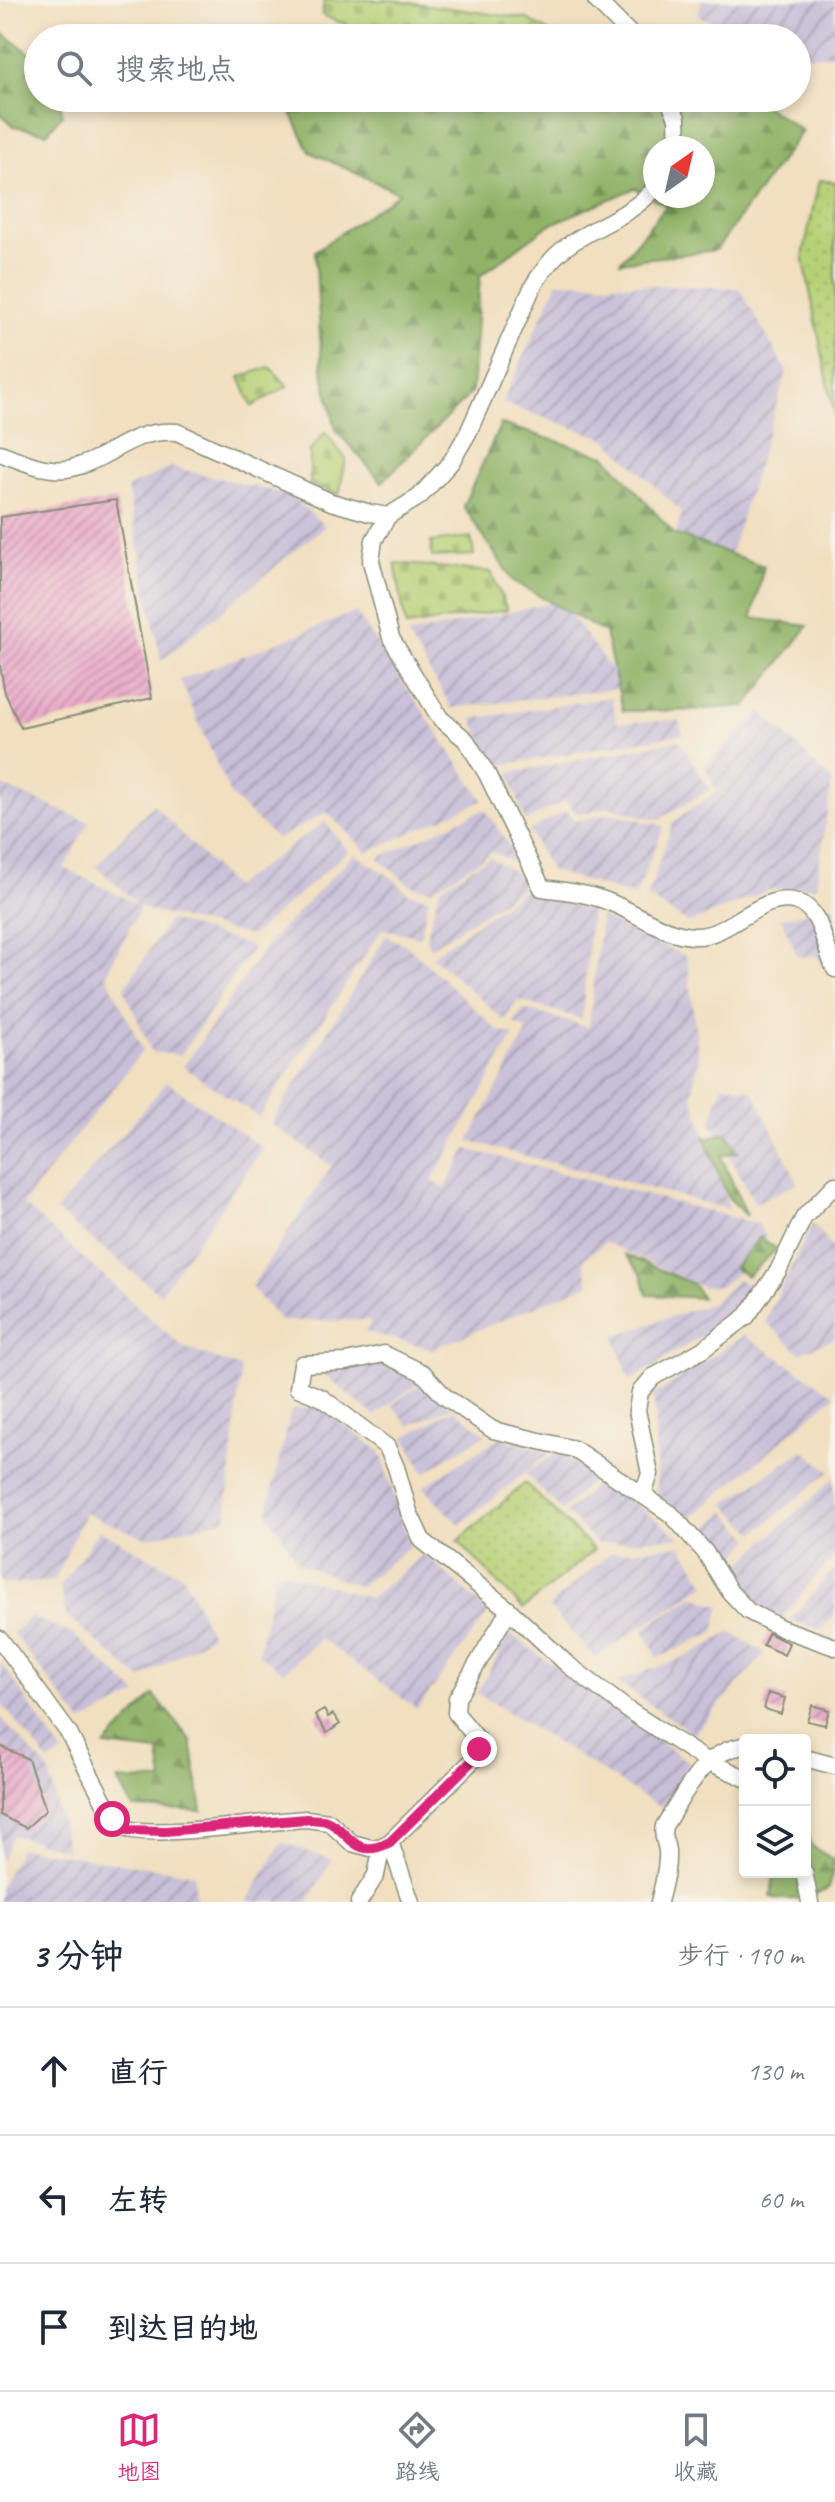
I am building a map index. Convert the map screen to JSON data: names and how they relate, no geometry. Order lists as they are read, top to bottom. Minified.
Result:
{"north":"top right","page":{"search":"搜索地点","heading":["3 分钟","步行 · 190 m"],"list":[["直行","130 m"],["左转","60 m"],"到达目的地"],"nav":["地图","路线","收藏"]}}
